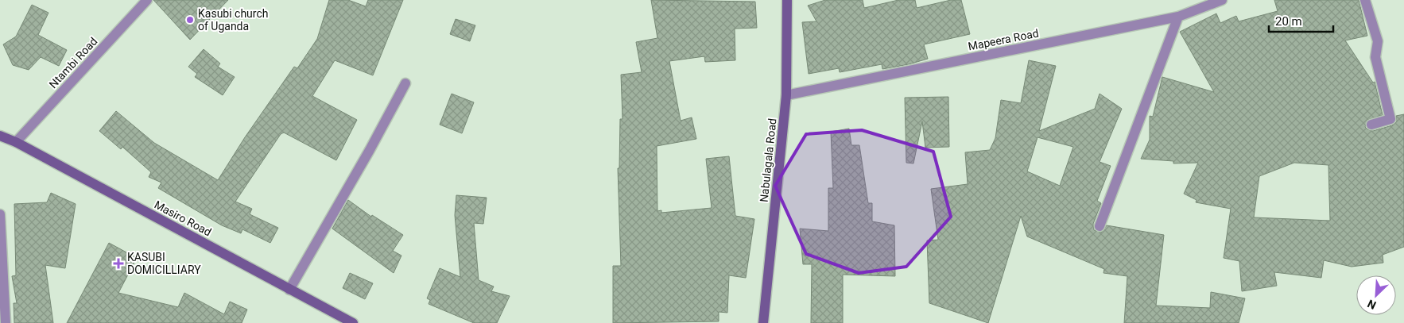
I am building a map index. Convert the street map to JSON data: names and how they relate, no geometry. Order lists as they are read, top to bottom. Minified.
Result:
{"streets":{"main road":["Nabulagala Road","Masiro Road"],"street":["Mapeera Road","Ntambi Road"]},"crossings":[["Mapeera Road","Nabulagala Road"],["Ntambi Road","Masiro Road"]],"places":{"other":["Kasubi church of Uganda"],"health":["KASUBI DOMICILLIARY"]},"scale_bar":"20 m","north":"bottom left"}
